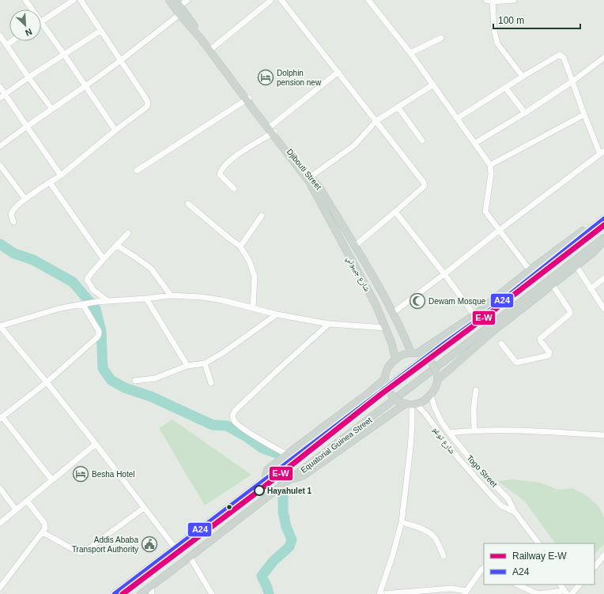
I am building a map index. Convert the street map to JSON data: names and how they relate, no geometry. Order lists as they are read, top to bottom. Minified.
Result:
{"streets":{"main road":["Djibouti Street","شارع جيبوتي","Equatorial Guinea Street"],"street":["شارع توغو","Togo Street"]},"crossings":[["Djibouti Street","شارع جيبوتي"],["Djibouti Street","شارع توغو"],["Djibouti Street","Togo Street"],["شارع جيبوتي","شارع توغو"],["شارع جيبوتي","Togo Street"],["شارع توغو","Togo Street"]],"places":{"hotel":["Dolphin pension new","Besha Hotel"],"mosque":["Dewam Mosque"],"other":["Hayahulet 1"],"public building":["Addis Ababa Transport Authority"]},"lines":["transit line A24","rail line E-W"],"legend":["Railway E-W","A24"],"scale_bar":"100 m","north":"bottom right"}
